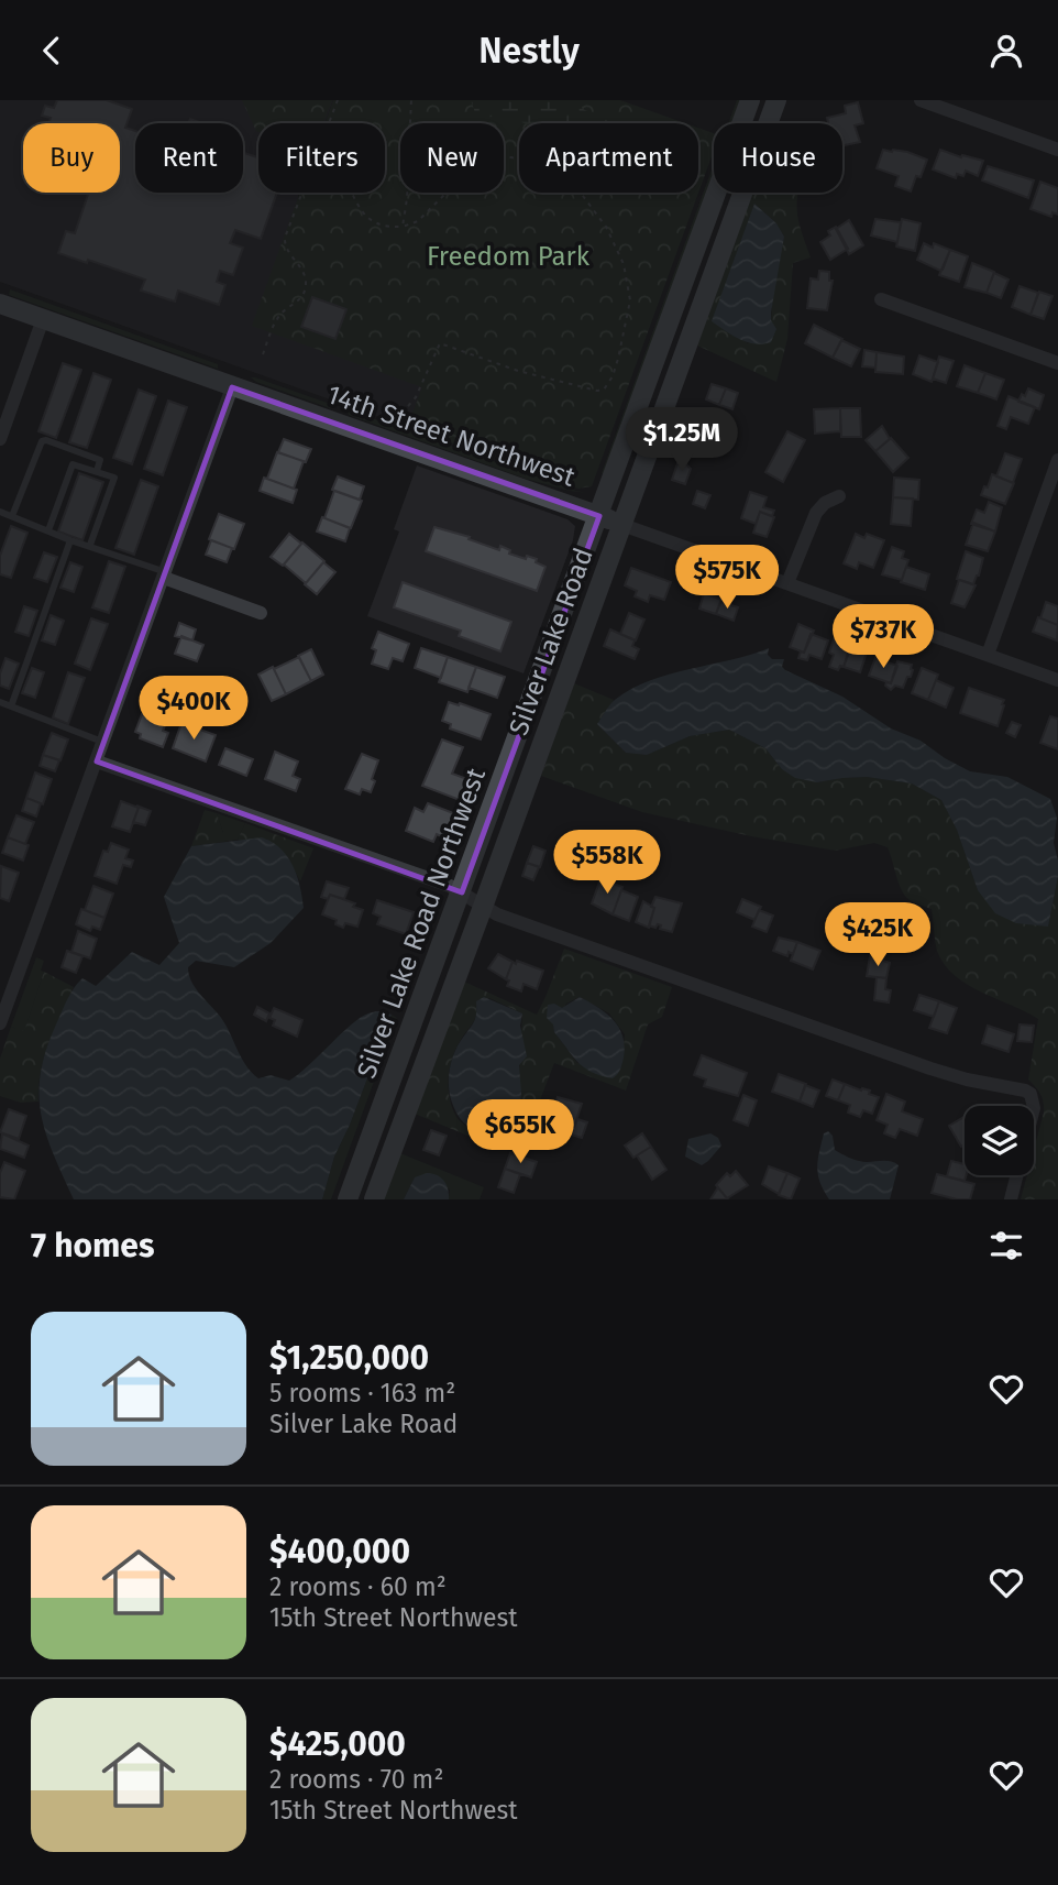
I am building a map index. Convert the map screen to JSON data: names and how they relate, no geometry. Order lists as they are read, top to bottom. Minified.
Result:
{"streets":{"main road":["14th Street Northwest","Silver Lake Road","Silver Lake Road Northwest"]},"crossings":[["14th Street Northwest","Silver Lake Road"],["14th Street Northwest","Silver Lake Road Northwest"]],"parks":["Freedom Park"],"page":{"header":"Nestly","chip":["Buy","Rent","Filters","New","Apartment","House"],"price":["$1.25M","$575K","$737K","$400K","$558K","$425K","$655K"],"heading":"7 homes","list":[{"name":"$1,250,000","note":"5 rooms · 163 m² · Silver Lake Road"},{"name":"$400,000","note":"2 rooms · 60 m² · 15th Street Northwest"},{"name":"$425,000","note":"2 rooms · 70 m² · 15th Street Northwest"}]}}
